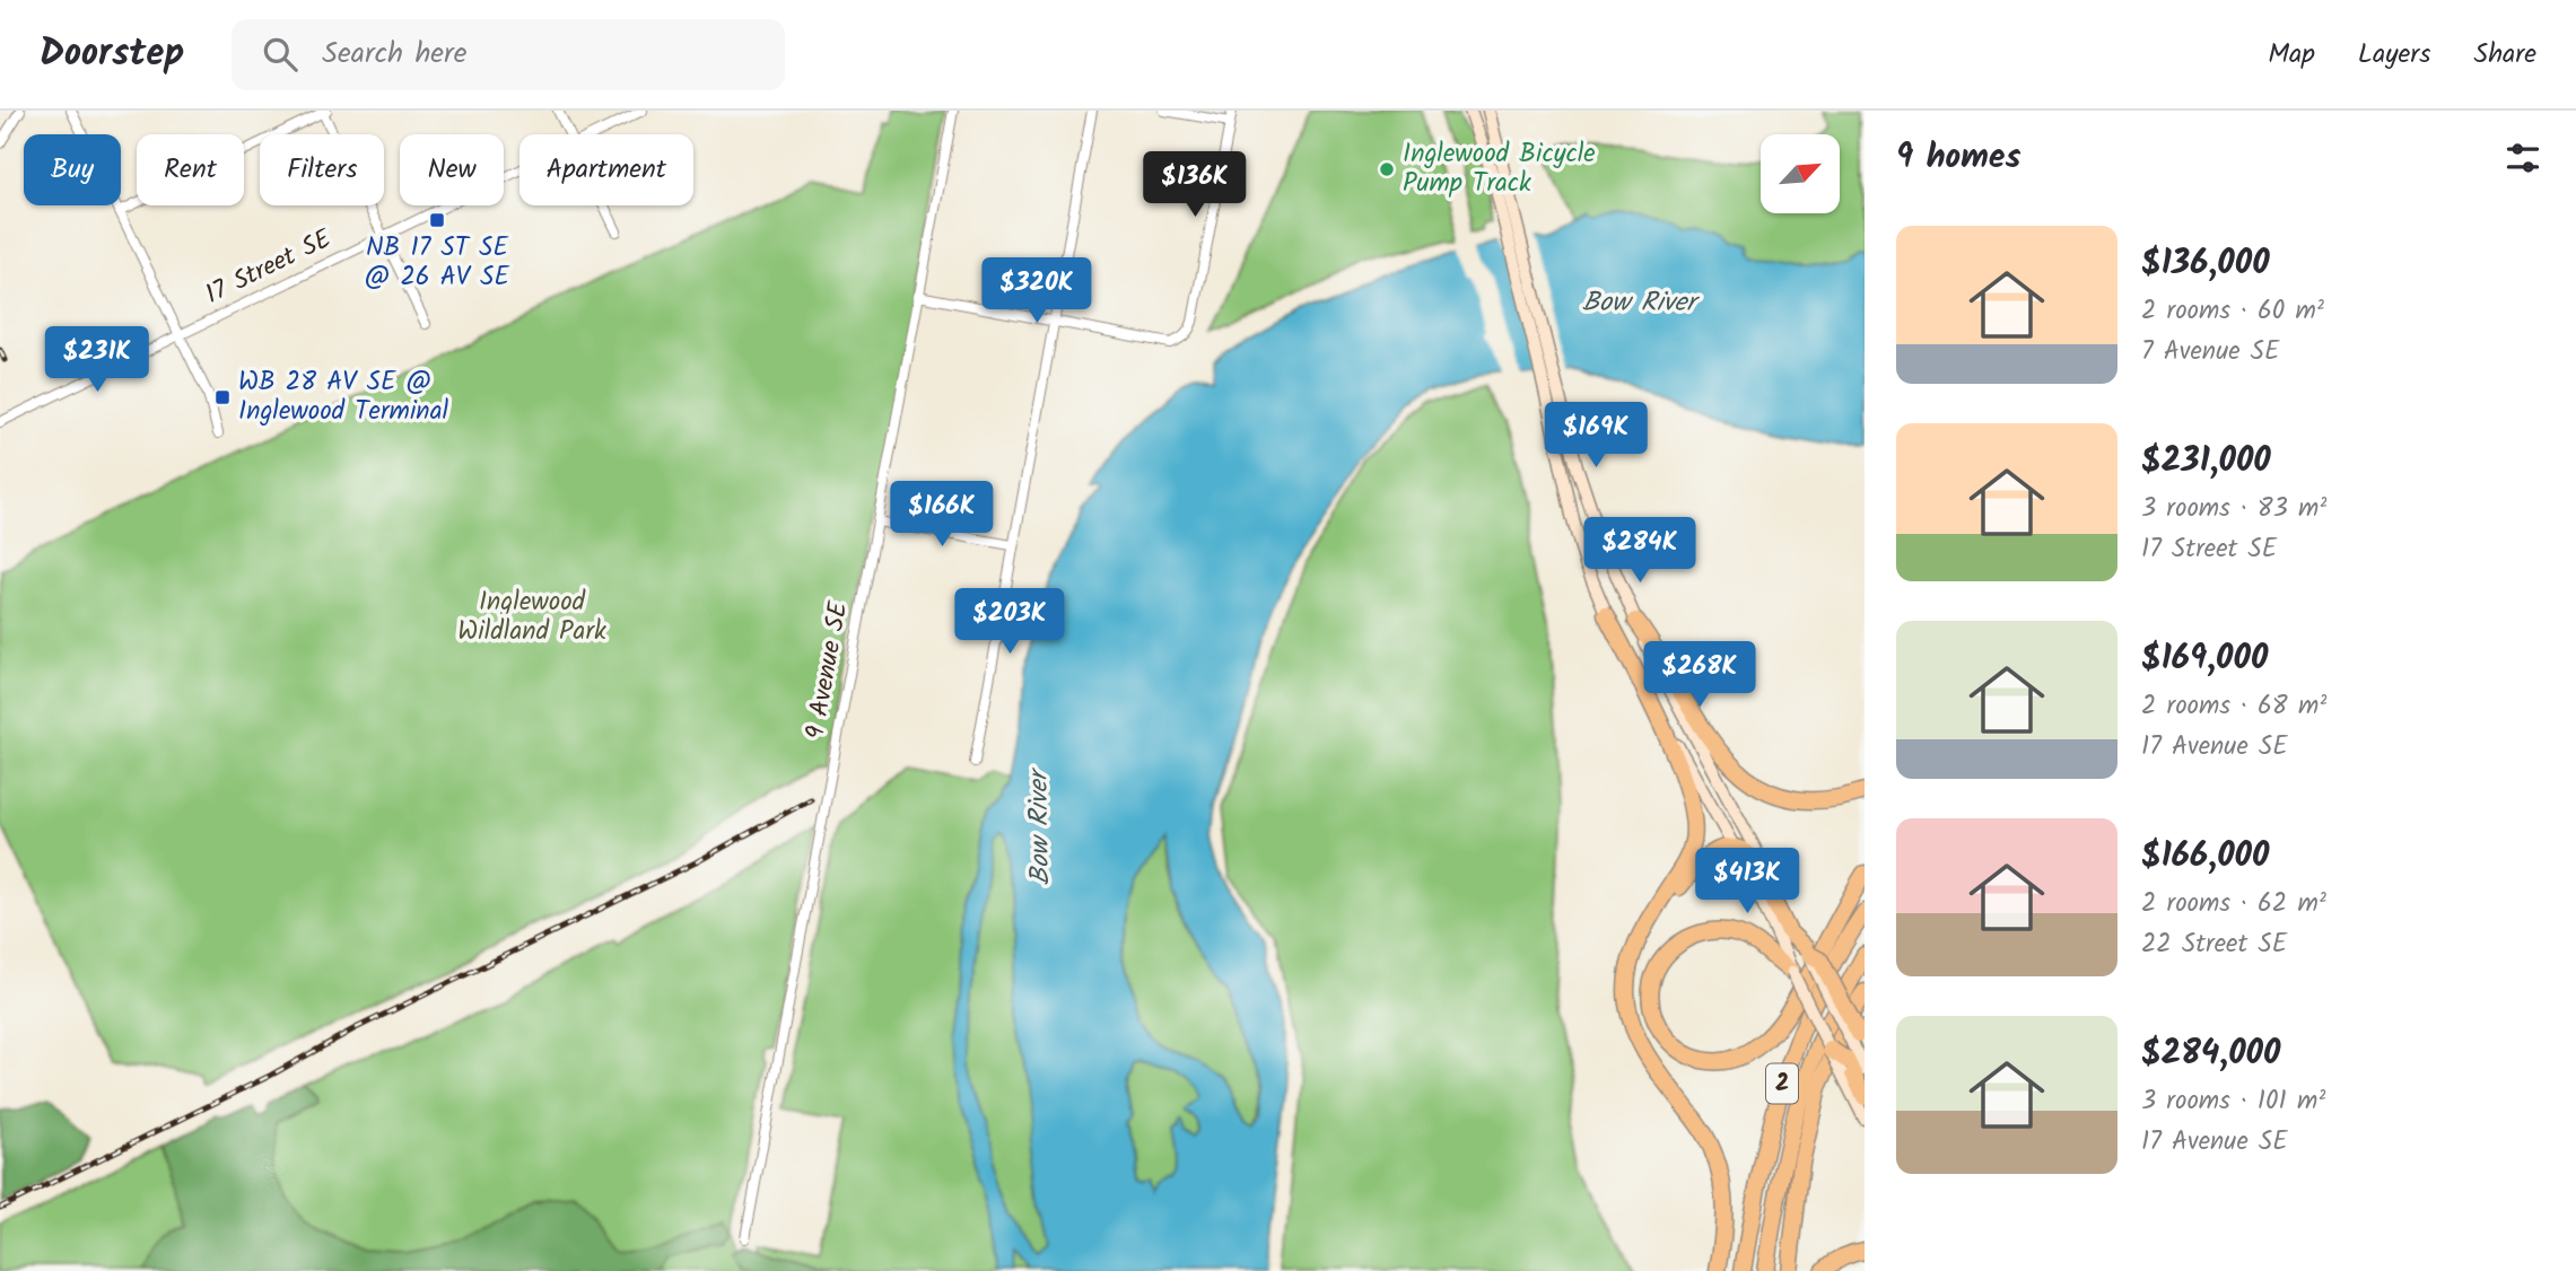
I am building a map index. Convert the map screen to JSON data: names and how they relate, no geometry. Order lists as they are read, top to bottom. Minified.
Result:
{"streets":{"highway":["2"],"street":["17 Street SE","9 Avenue SE"]},"water":["Bow River"],"parks":["Inglewood Wildland Park"],"places":{"other":["Inglewood Bicycle Pump Track"],"transit":["NB 17 ST SE @ 26 AV SE","WB 28 AV SE @ Inglewood Terminal"]},"north":"top right","page":{"header":"Doorstep","search":"Search here","nav":["Map","Layers","Share"],"heading":"9 homes","chip":["Buy","Rent","Filters","New","Apartment"],"price":["$136K","$320K","$231K","$169K","$166K","$284K","$203K","$268K","$413K"],"list":[{"name":"$136,000","note":"2 rooms · 60 m² · 7 Avenue SE"},{"name":"$231,000","note":"3 rooms · 83 m² · 17 Street SE"},{"name":"$169,000","note":"2 rooms · 68 m² · 17 Avenue SE"},{"name":"$166,000","note":"2 rooms · 62 m² · 22 Street SE"},{"name":"$284,000","note":"3 rooms · 101 m² · 17 Avenue SE"}]}}
